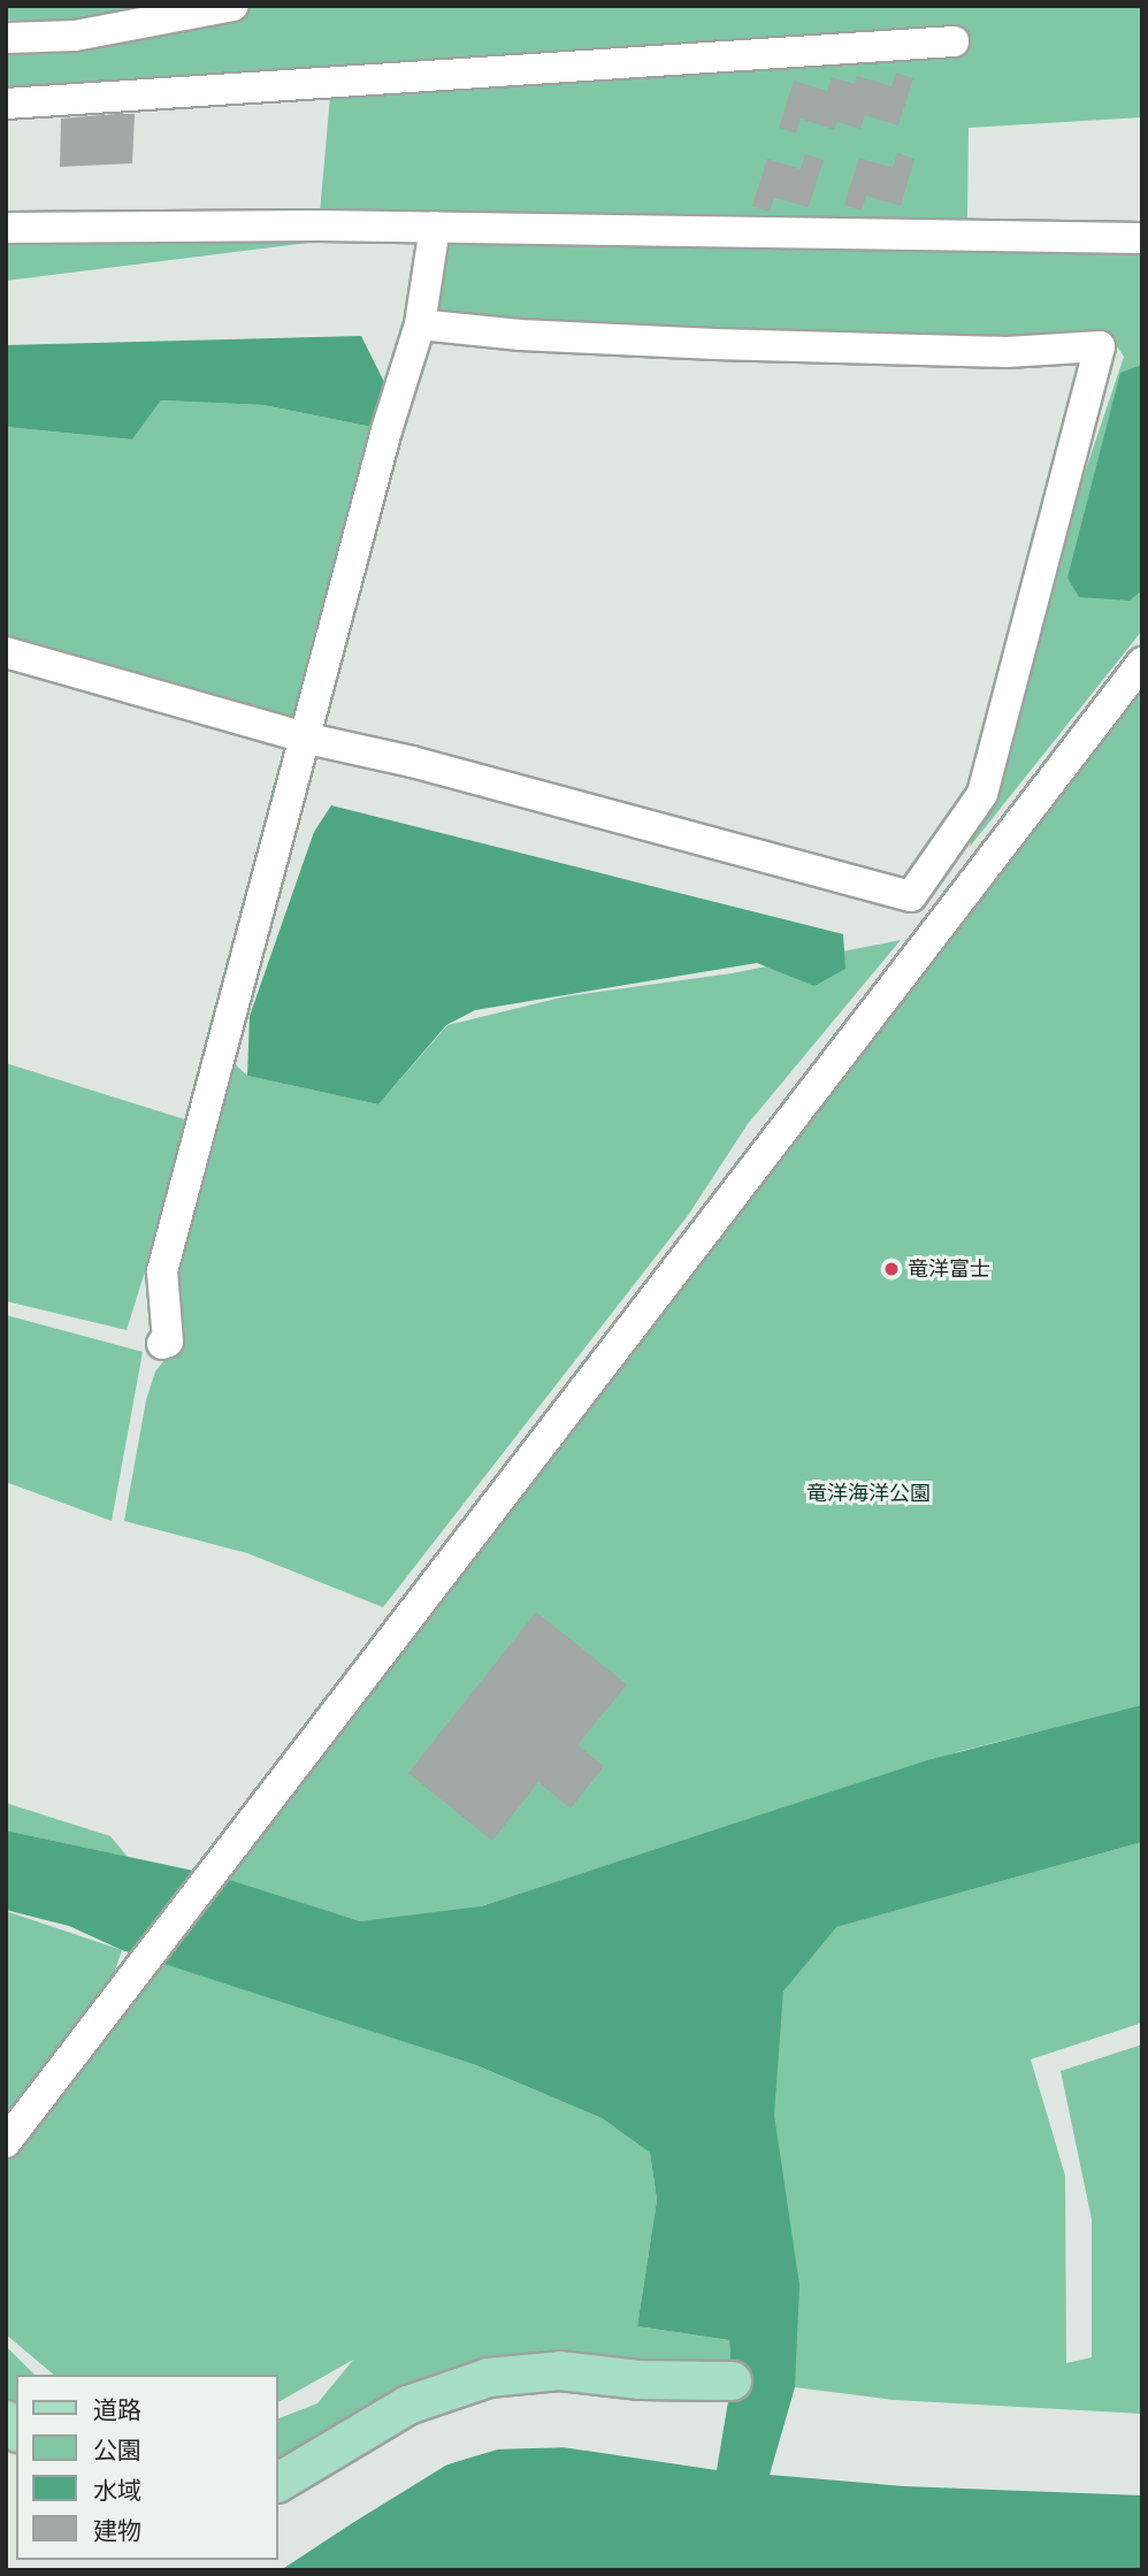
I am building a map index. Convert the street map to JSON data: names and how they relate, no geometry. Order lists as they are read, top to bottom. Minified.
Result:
{"parks":["竜洋海洋公園"],"places":["竜洋富士"],"legend":["道路","公園","水域","建物"]}
